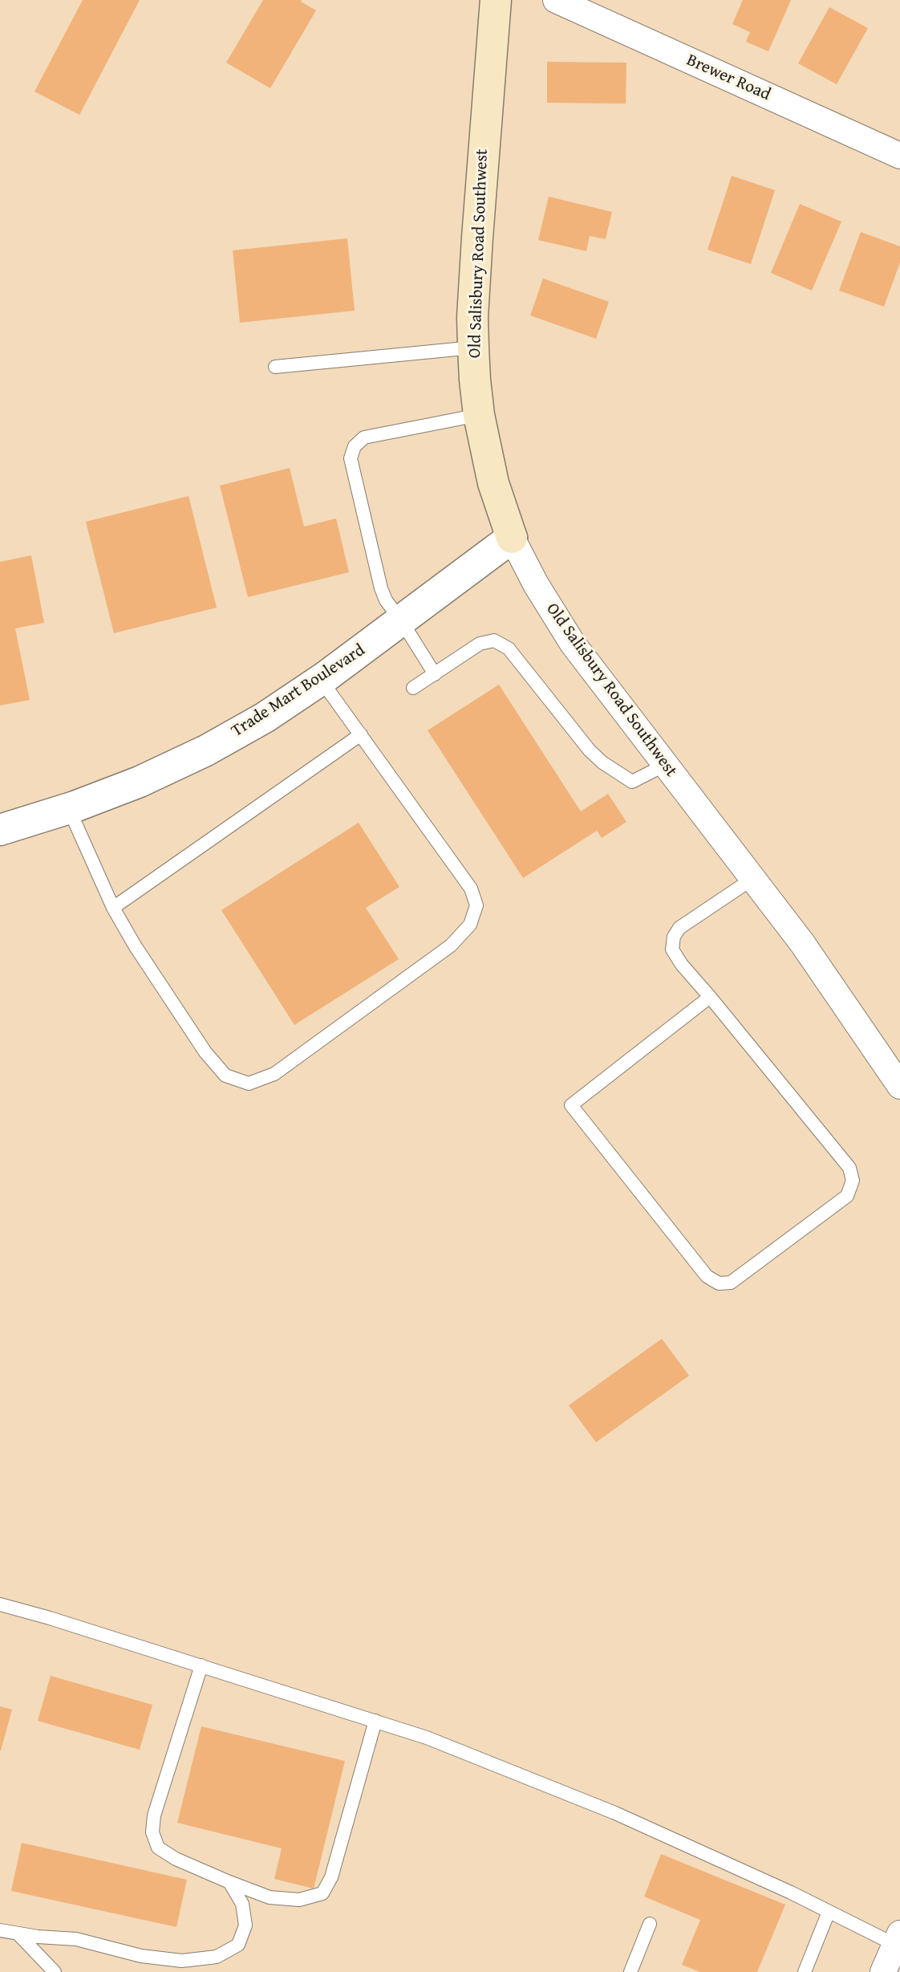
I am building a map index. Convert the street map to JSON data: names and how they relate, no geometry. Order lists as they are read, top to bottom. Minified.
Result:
{"streets":{"main road":["Old Salisbury Road Southwest"],"street":["Brewer Road","Trade Mart Boulevard"]},"crossings":[["Old Salisbury Road Southwest","Trade Mart Boulevard"]]}
